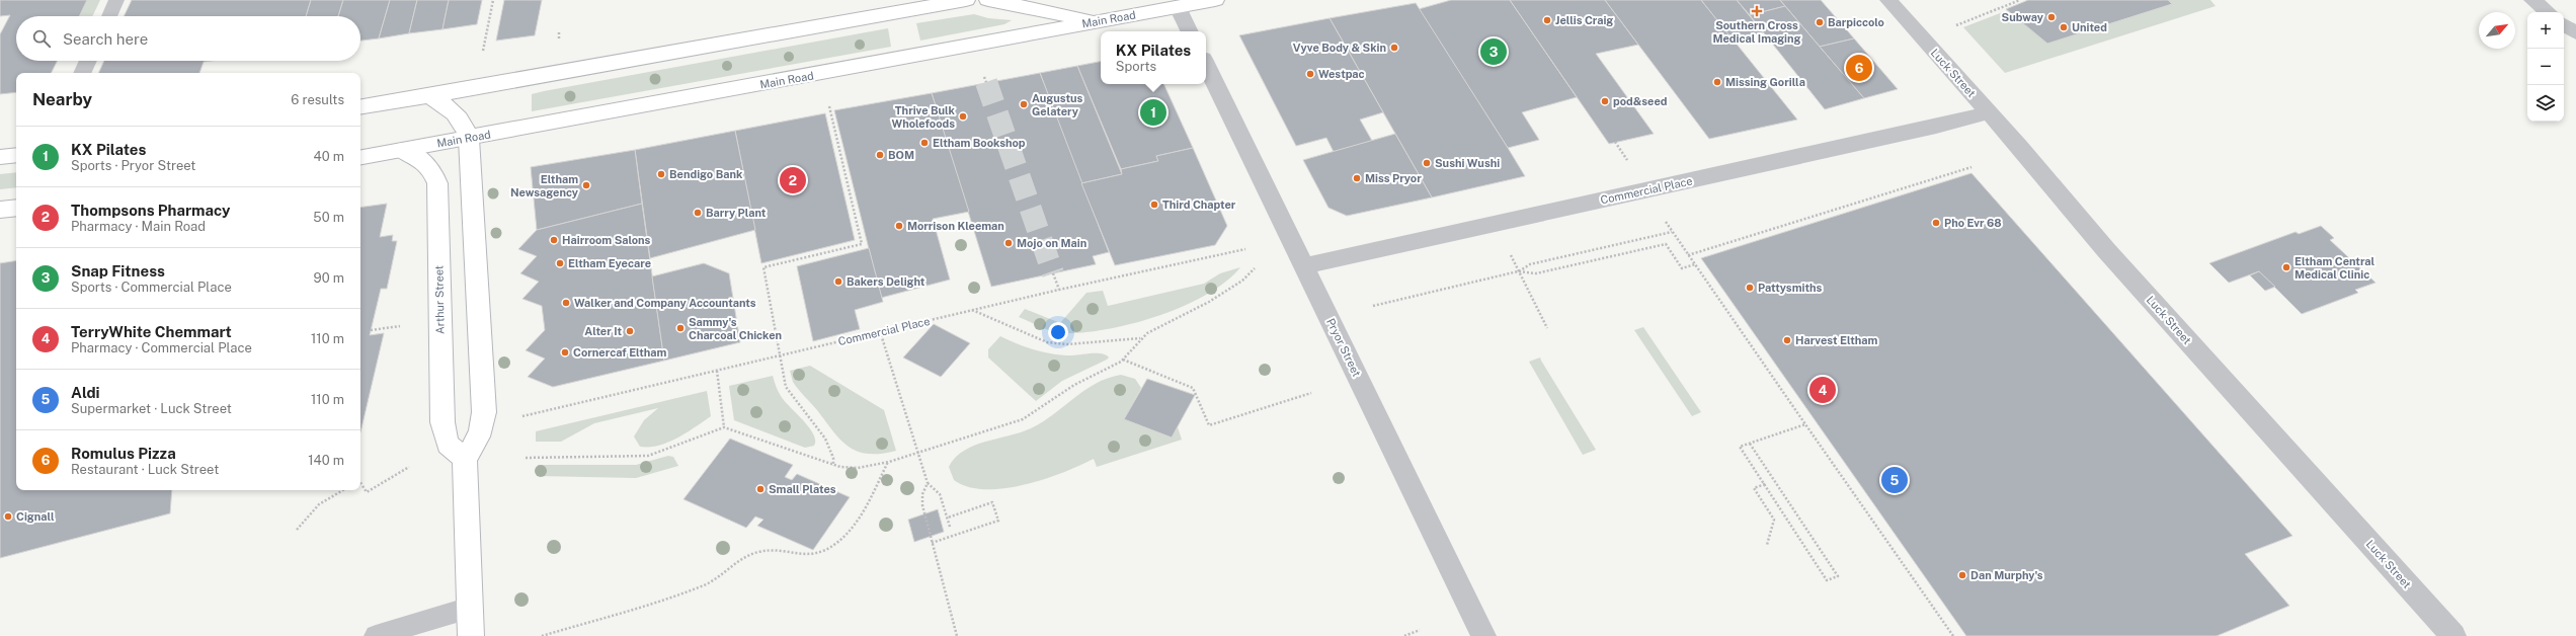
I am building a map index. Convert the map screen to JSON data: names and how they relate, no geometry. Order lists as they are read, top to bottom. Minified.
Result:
{"streets":{"main road":["Main Road","Arthur Street"],"street":["Luck Street","Commercial Place","Pryor Street"]},"crossings":[["Main Road","Arthur Street"],["Luck Street","Commercial Place"],["Commercial Place","Pryor Street"]],"places":{"health":["Southern Cross Medical Imaging"],"other":["Subway","Jellis Craig","Barpiccolo","United","Vyve Body & Skin","Westpac","Missing Gorilla","pod&seed","Augustus Gelatery","Thrive Bulk Wholefoods","Eltham Bookshop","BOM","Sushi Wushi","Bendigo Bank","Miss Pryor","Eltham Newsagency","Third Chapter","Barry Plant","Pho Evr 68","Morrison Kleeman","Hairroom Salons","Mojo on Main","Eltham Eyecare","Eltham Central Medical Clinic","Bakers Delight","Pattysmiths","Walker and Company Accountants","Sammy's Charcoal Chicken","Alter It","Harvest Eltham","Cornercaf Eltham","Small Plates","Cignall","Dan Murphy's"]},"north":"top right","page":{"map_buttons":["+","−"],"search":"Search here","popup":["KX Pilates","Sports"],"pins":["3","6","1","2","4","5"],"heading":["Nearby","6 results"],"list":[{"mark":"1","name":"KX Pilates","note":"Sports · Pryor Street","value":"40 m"},{"mark":"2","name":"Thompsons Pharmacy","note":"Pharmacy · Main Road","value":"50 m"},{"mark":"3","name":"Snap Fitness","note":"Sports · Commercial Place","value":"90 m"},{"mark":"4","name":"TerryWhite Chemmart","note":"Pharmacy · Commercial Place","value":"110 m"},{"mark":"5","name":"Aldi","note":"Supermarket · Luck Street","value":"110 m"},{"mark":"6","name":"Romulus Pizza","note":"Restaurant · Luck Street","value":"140 m"}]}}
